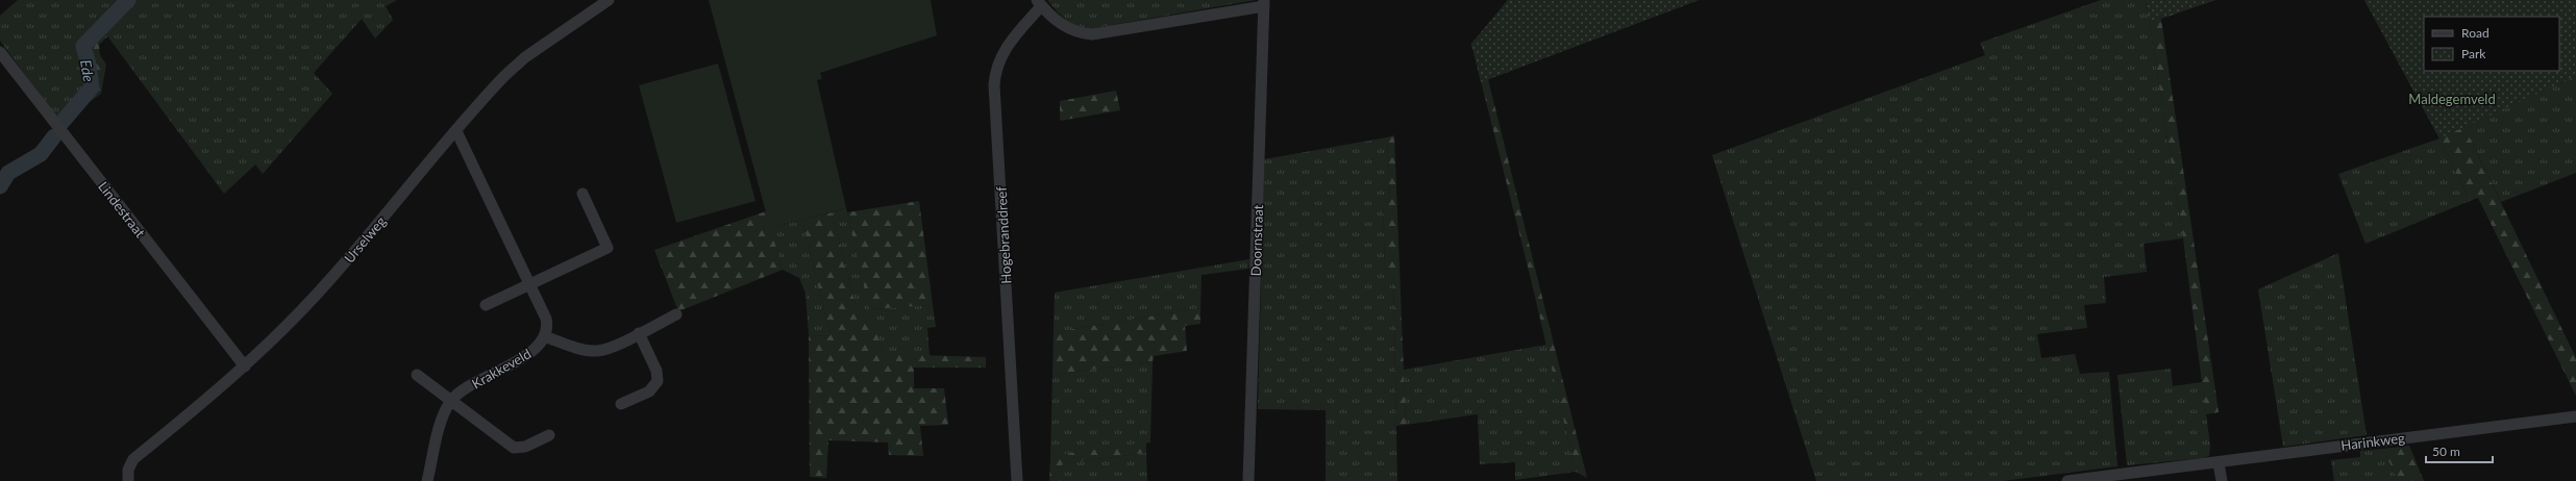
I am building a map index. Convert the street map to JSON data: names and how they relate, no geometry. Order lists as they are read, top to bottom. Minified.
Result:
{"streets":{"street":["Lindestraat","Hogebranddreef","Urselweg","Doornstraat","Krakkeveld","Harinkweg"]},"crossings":[["Lindestraat","Urselweg"],["Hogebranddreef","Doornstraat"],["Urselweg","Krakkeveld"]],"water":["Ede"],"parks":["Maldegemveld"],"legend":["Road","Park"],"scale_bar":"50 m"}
